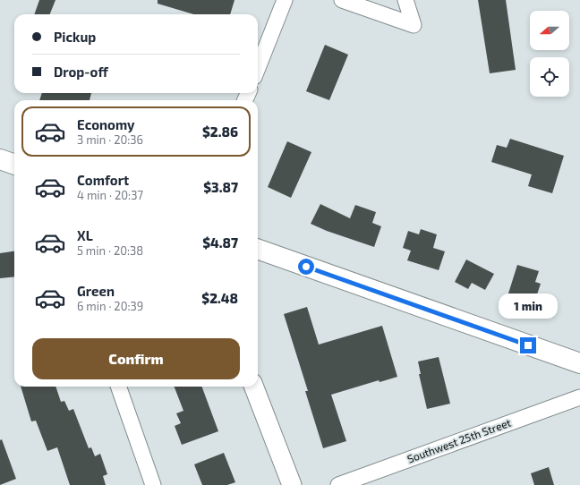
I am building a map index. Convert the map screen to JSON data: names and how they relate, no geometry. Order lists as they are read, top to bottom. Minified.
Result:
{"streets":{"street":["Southwest 25th Street"]},"north":"left","page":{"banner":["Pickup","Drop-off"],"list":[{"name":"Economy","note":"3 min · 20:36","value":"$2.86"},{"name":"Comfort","note":"4 min · 20:37","value":"$3.87"},{"name":"XL","note":"5 min · 20:38","value":"$4.87"},{"name":"Green","note":"6 min · 20:39","value":"$2.48"}],"bubble":"1 min","buttons":"Confirm"}}
